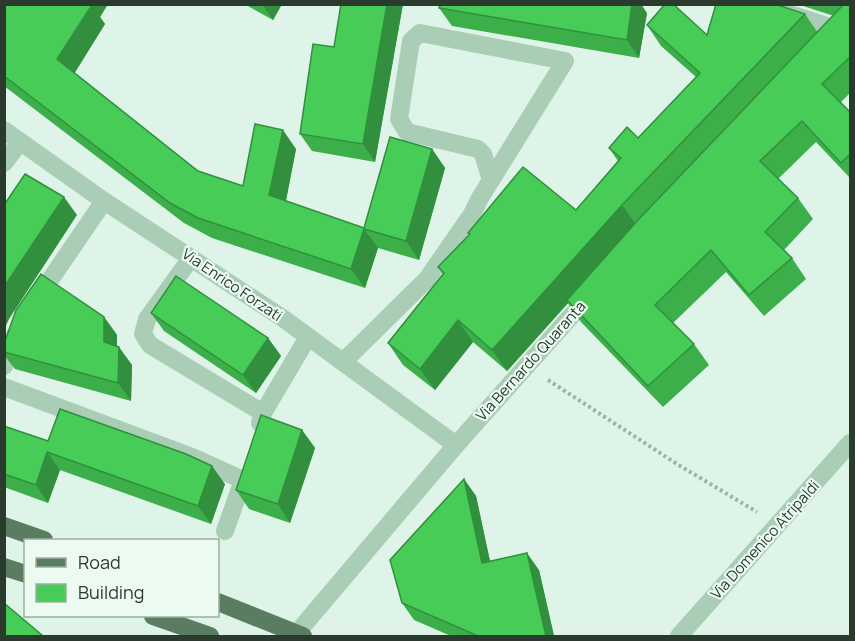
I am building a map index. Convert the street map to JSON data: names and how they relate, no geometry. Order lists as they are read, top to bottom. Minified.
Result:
{"streets":{"street":["Via Enrico Forzati","Via Bernardo Quaranta","Via Domenico Atripaldi"]},"crossings":[["Via Enrico Forzati","Via Bernardo Quaranta"]],"legend":["Road","Building"]}
